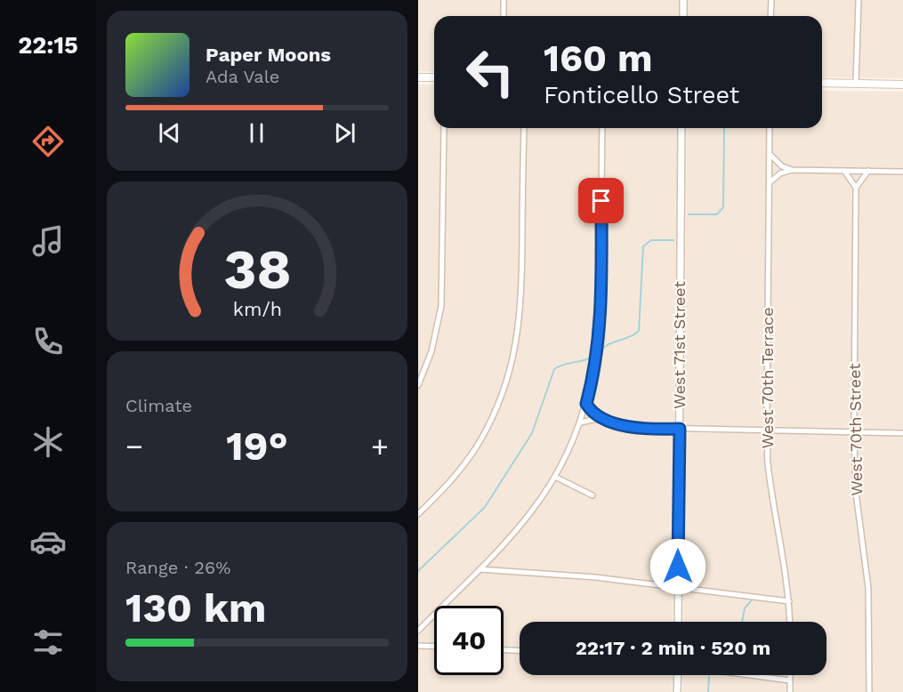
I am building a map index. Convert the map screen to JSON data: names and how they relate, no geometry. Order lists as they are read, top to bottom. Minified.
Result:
{"streets":{"street":["West 71st Street","West 70th Terrace","West 70th Street"]},"page":{"tabs":"22:15","turn":["160 m","Fonticello Street"],"song":["Paper Moons","Ada Vale"],"tile":["Climate",["Range · 26%","130 km"]],"heat":["−","19°","+"],"limit":"40","trip":"22:17 · 2 min · 520 m","gauge":["38","km/h"]}}
